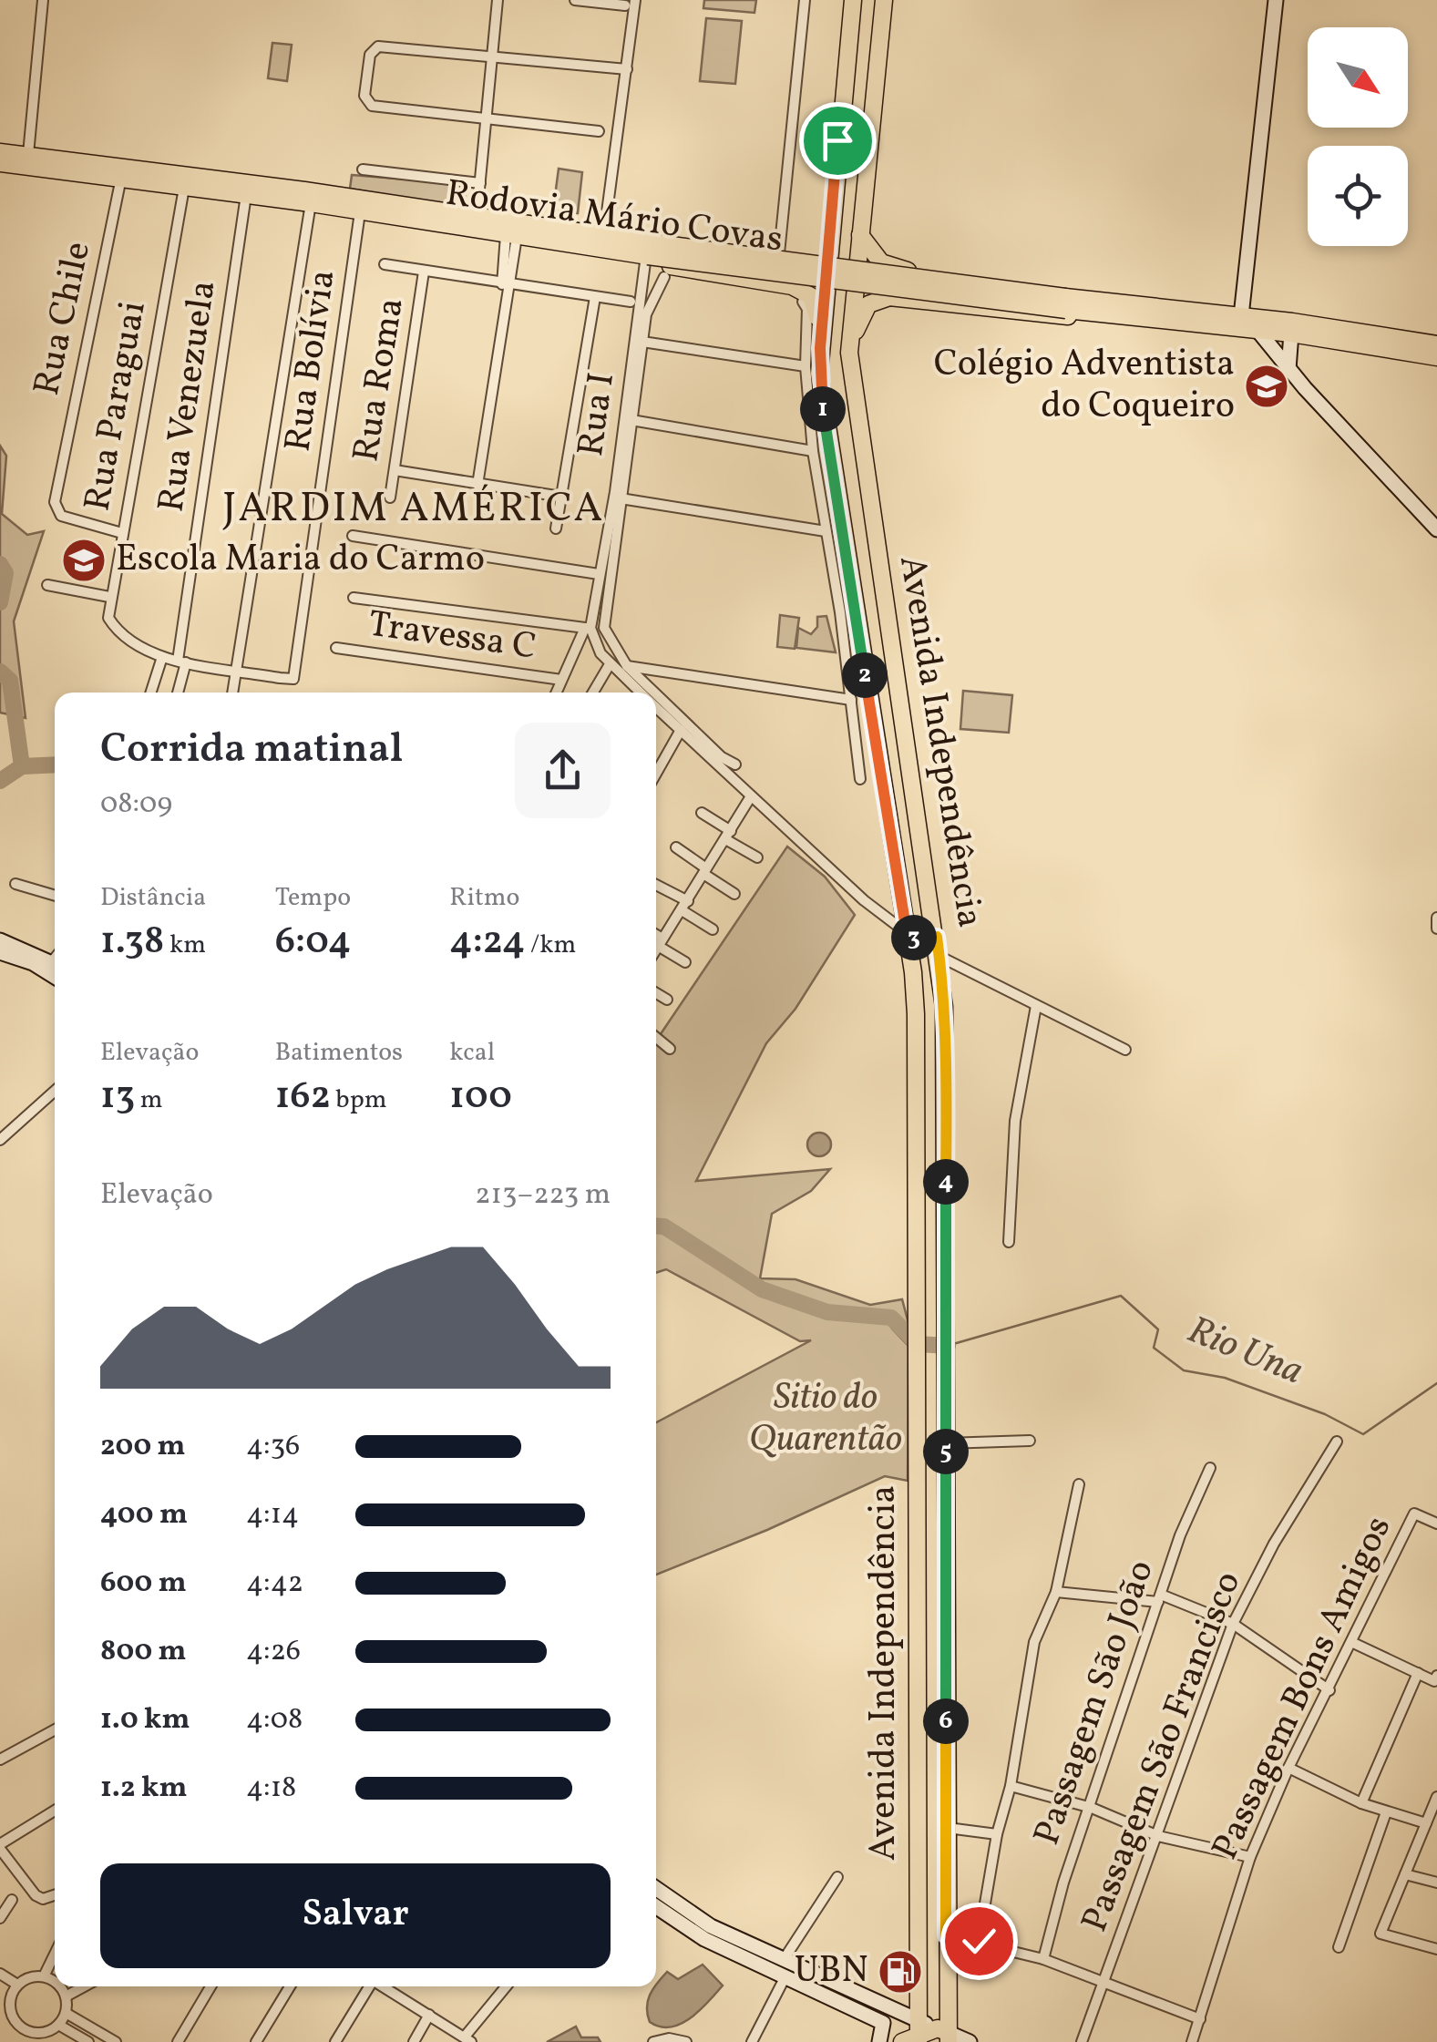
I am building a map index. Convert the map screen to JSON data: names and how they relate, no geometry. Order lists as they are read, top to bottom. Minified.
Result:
{"streets":{"main road":["Rodovia Mário Covas","Avenida Independência"],"street":["Rua Chile","Rua Bolívia","Rua Roma","Rua Venezuela","Rua Paraguai","Rua I","Travessa C","Passagem Bons Amigos","Passagem São João","Passagem São Francisco"]},"crossings":[["Rodovia Mário Covas","Rua Chile"],["Rodovia Mário Covas","Rua Bolívia"],["Rodovia Mário Covas","Rua Venezuela"],["Rodovia Mário Covas","Rua Paraguai"],["Rodovia Mário Covas","Rua I"],["Rua Chile","Rua Paraguai"],["Rua I","Travessa C"]],"districts":["JARDIM AMÉRICA"],"water":["Rio Una"],"parks":["Sitio do Quarentão"],"places":{"school or university":["Colégio Adventista do Coqueiro","Escola Maria do Carmo"],"fuel station":["UBN"]},"north":"bottom right","page":{"pins":["1","2","3","4","5","6"],"heading":["Corrida matinal","08:09"],"stats":[["Distância","1.38 km"],["Tempo","6:04"],["Ritmo","4:24 /km"],["Elevação","13 m"],["Batimentos","162 bpm"],["kcal","100"]],"chart":["Elevação","213–223 m"],"list":[{"name":"200 m","note":"4:36"},{"name":"400 m","note":"4:14"},{"name":"600 m","note":"4:42"},{"name":"800 m","note":"4:26"},{"name":"1.0 km","note":"4:08"},{"name":"1.2 km","note":"4:18"}],"buttons":"Salvar"}}
